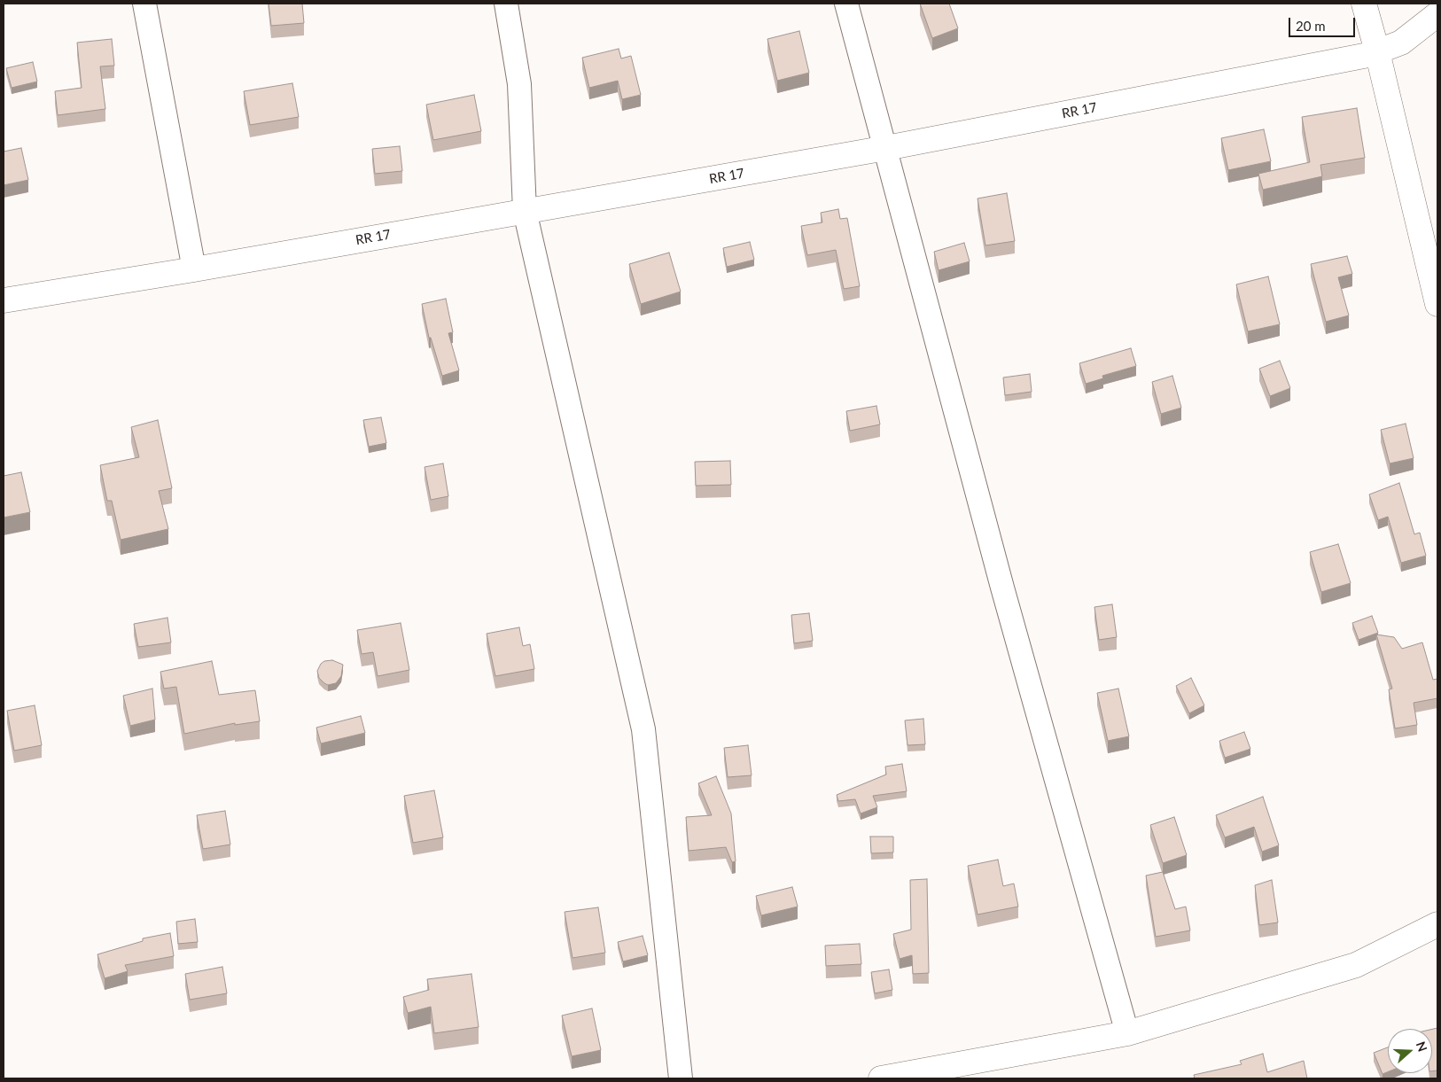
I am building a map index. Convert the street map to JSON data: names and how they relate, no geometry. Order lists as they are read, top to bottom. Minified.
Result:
{"streets":{"main road":["RR 17"]},"scale_bar":"20 m","north":"right"}
